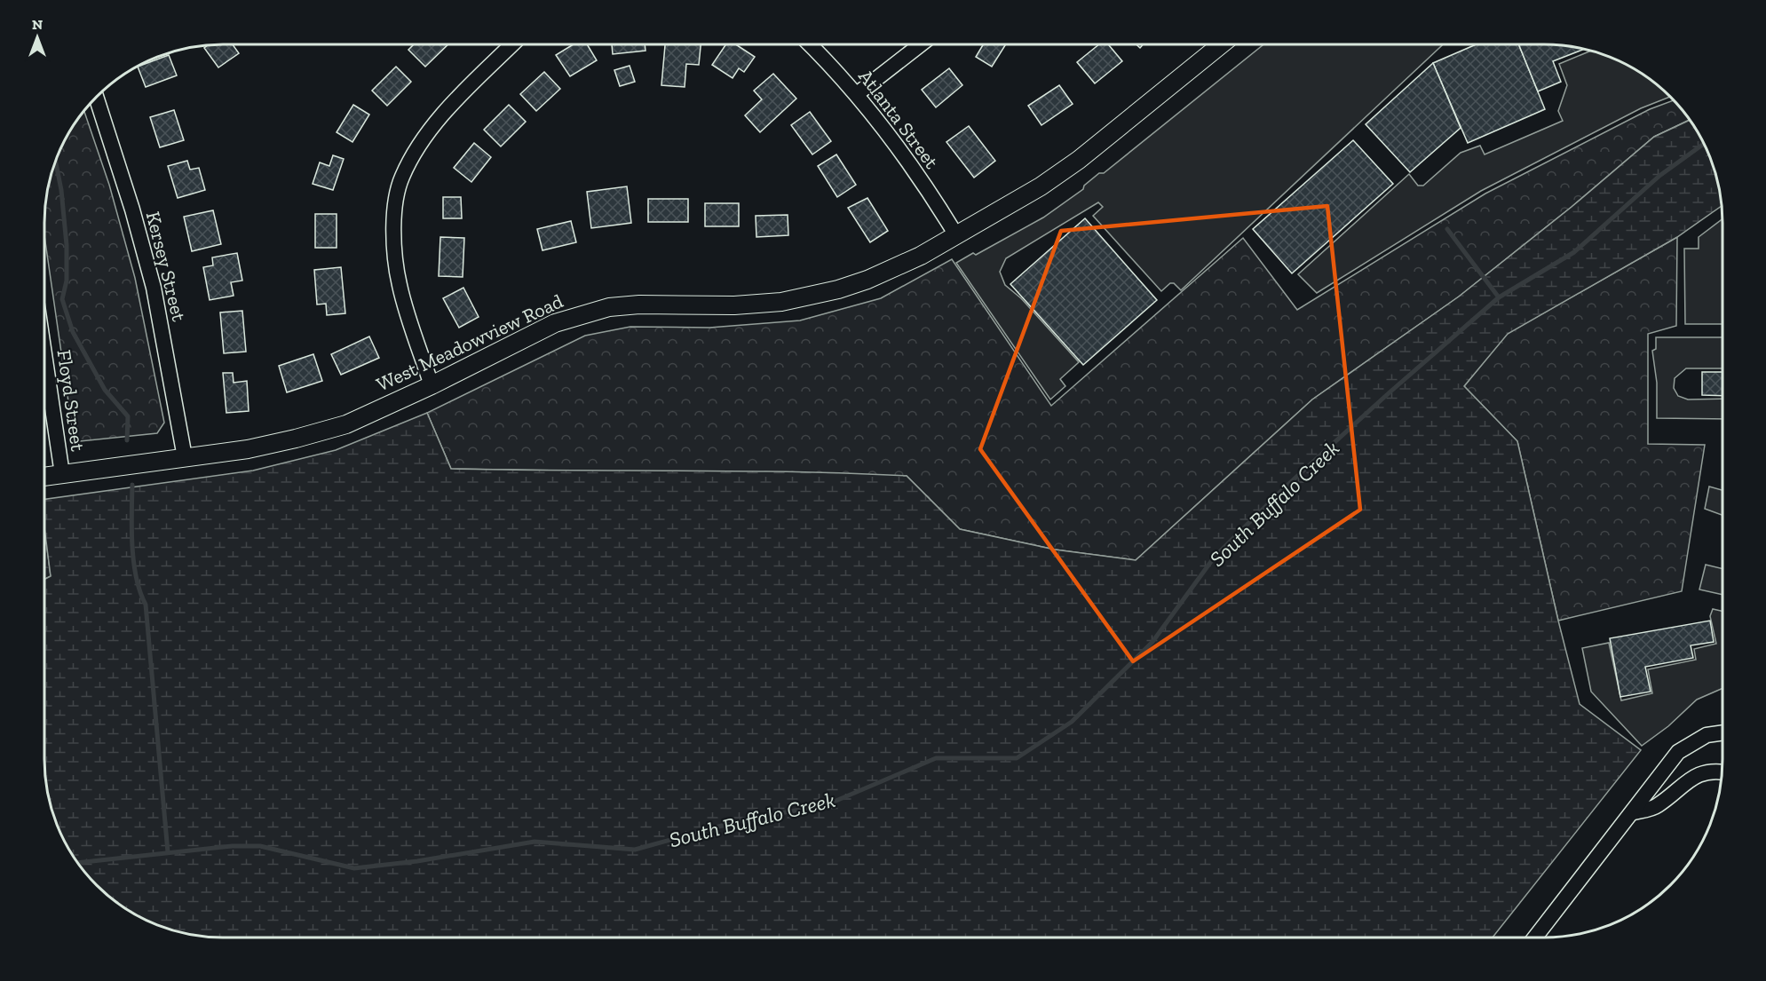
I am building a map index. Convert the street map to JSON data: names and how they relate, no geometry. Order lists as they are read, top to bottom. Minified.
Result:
{"streets":{"street":["Atlanta Street","Kersey Street","West Meadowview Road","Floyd Street"]},"crossings":[["Atlanta Street","West Meadowview Road"],["Kersey Street","West Meadowview Road"],["West Meadowview Road","Floyd Street"]],"water":["South Buffalo Creek"],"north":"top"}
